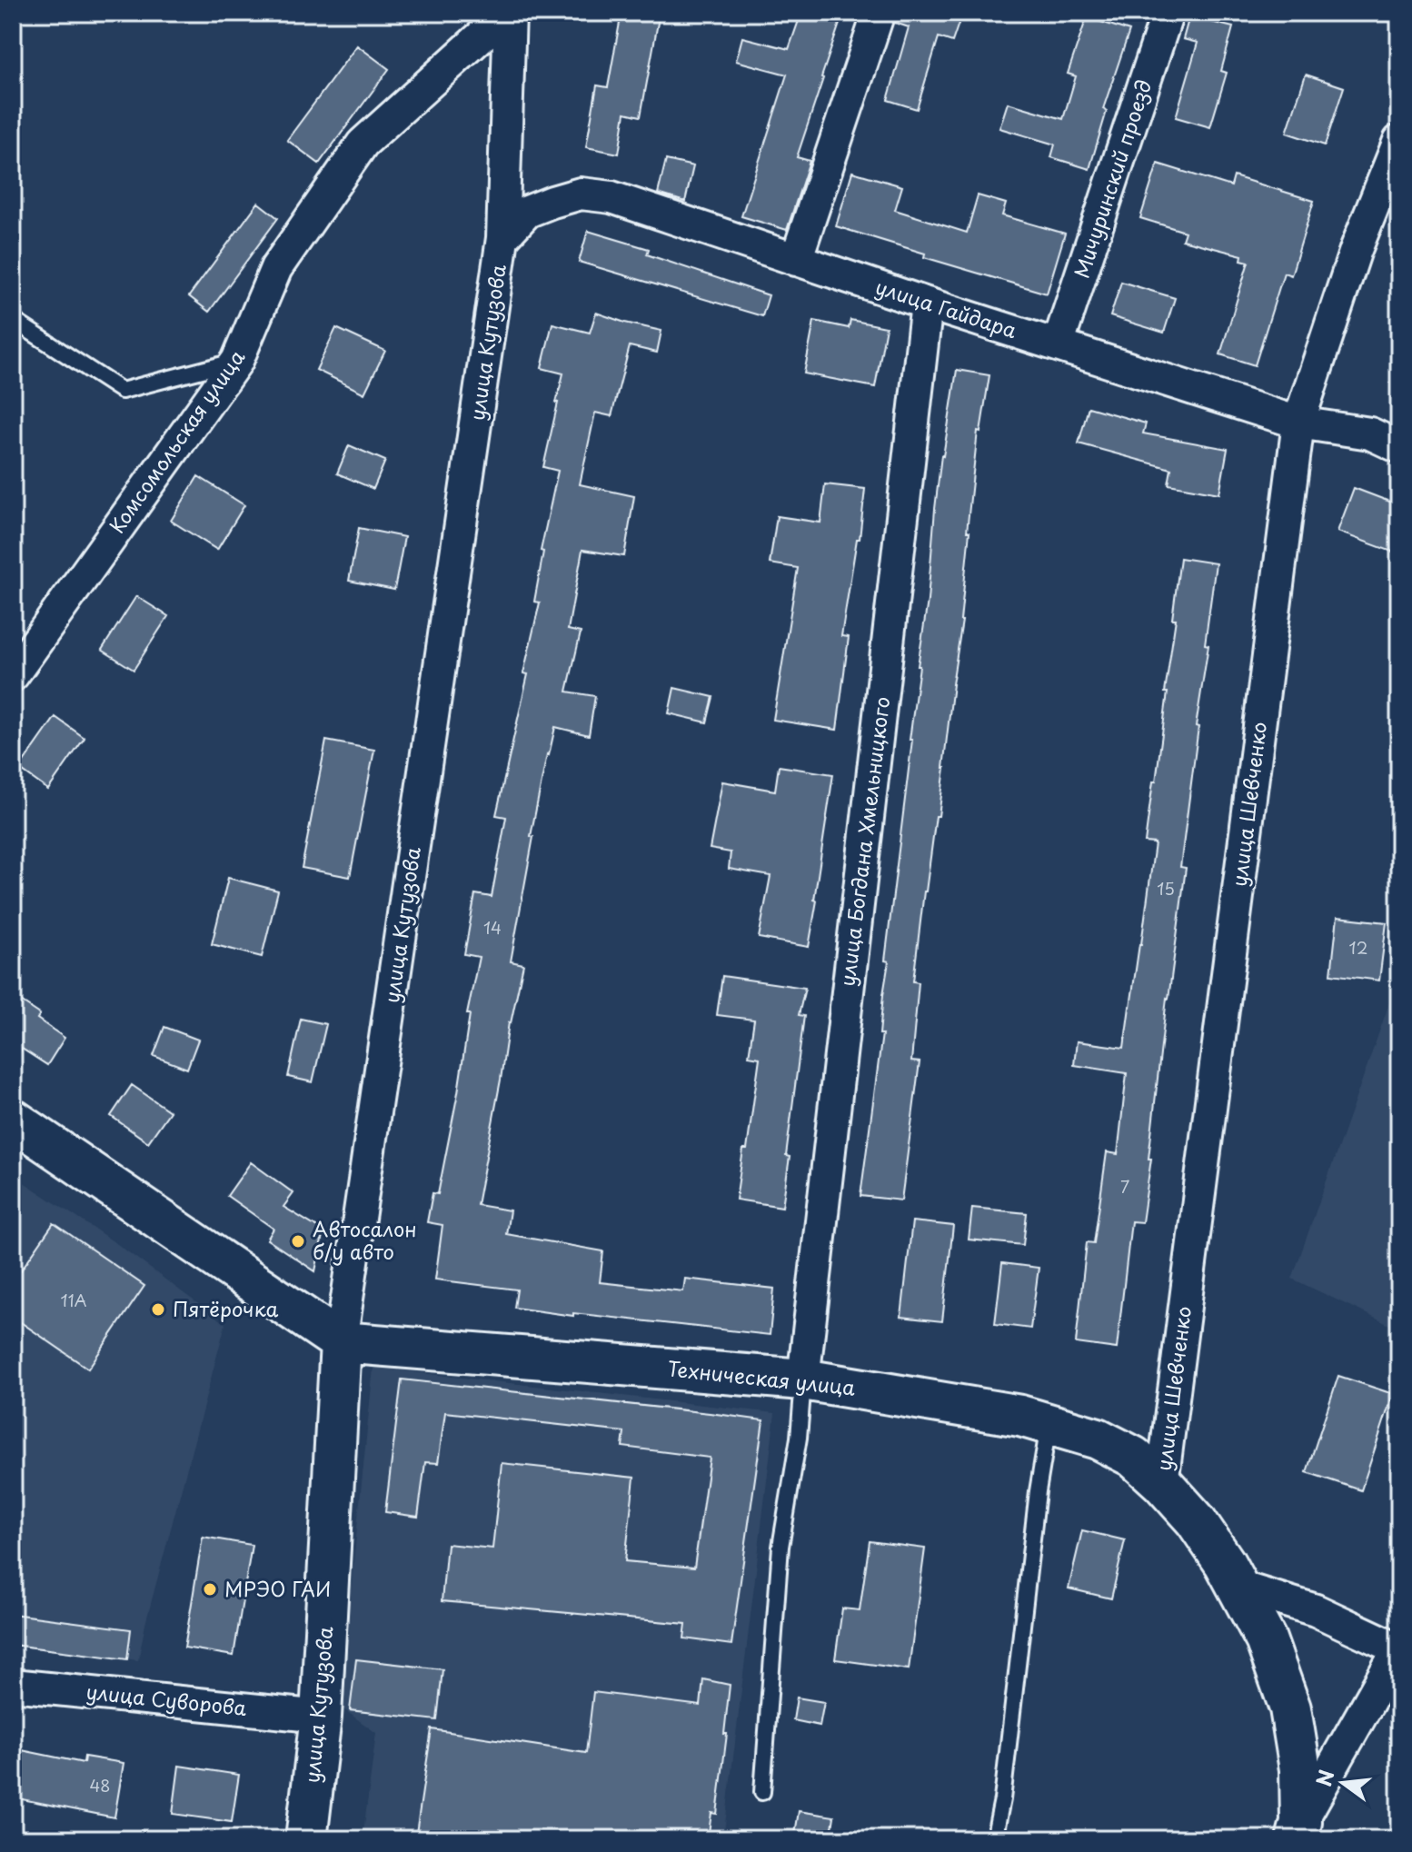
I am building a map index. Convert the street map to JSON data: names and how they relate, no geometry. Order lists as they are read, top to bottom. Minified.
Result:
{"streets":{"main road":["улица Кутузова","Техническая улица"],"street":["Мичуринский проезд","улица Гайдара","Комсомольская улица","улица Шевченко","улица Богдана Хмельницкого","улица Суворова"]},"crossings":[["Мичуринский проезд","улица Гайдара"],["улица Гайдара","улица Кутузова"],["улица Гайдара","улица Шевченко"],["улица Гайдара","улица Богдана Хмельницкого"],["улица Кутузова","Комсомольская улица"],["улица Кутузова","Техническая улица"],["улица Кутузова","улица Суворова"],["улица Шевченко","Техническая улица"],["улица Богдана Хмельницкого","Техническая улица"]],"places":["Автосалон б/у авто","Пятёрочка","МРЭО ГАИ"],"house_numbers":["15","14","12","7","11А","48"],"north":"left"}
